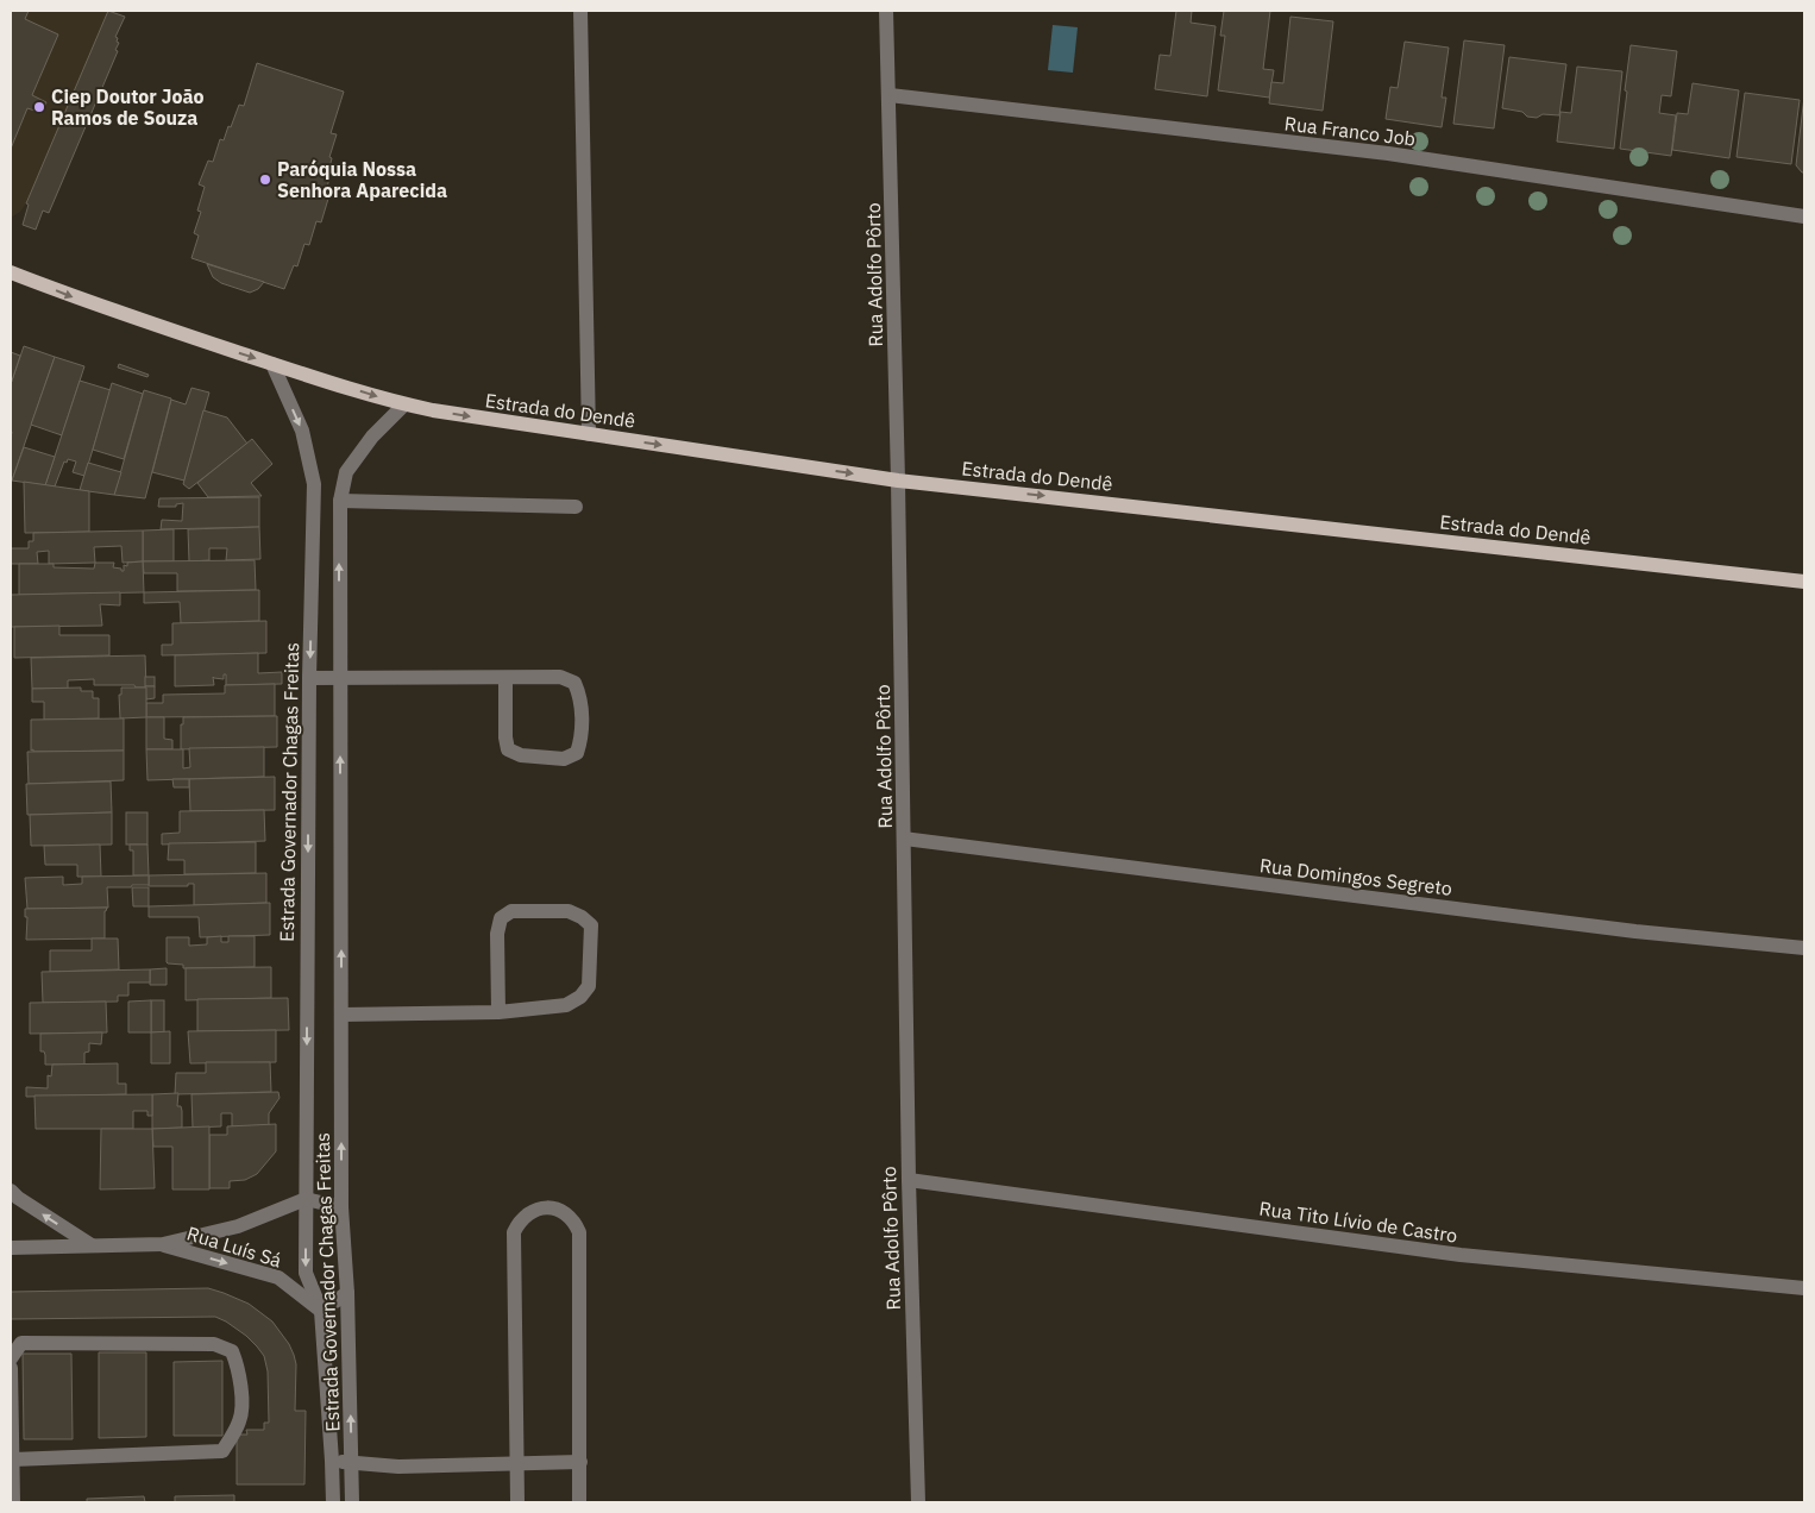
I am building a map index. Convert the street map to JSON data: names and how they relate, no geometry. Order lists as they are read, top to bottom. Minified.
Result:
{"streets":{"main road":["Estrada do Dendê"],"street":["Rua Franco Job","Rua Adolfo Pôrto","Estrada Governador Chagas Freitas","Rua Domingos Segreto","Rua Tito Lívio de Castro","Rua Luís Sá"]},"crossings":[["Rua Franco Job","Rua Adolfo Pôrto"],["Rua Adolfo Pôrto","Estrada do Dendê"],["Rua Adolfo Pôrto","Rua Domingos Segreto"],["Rua Adolfo Pôrto","Rua Tito Lívio de Castro"],["Estrada do Dendê","Estrada Governador Chagas Freitas"],["Estrada Governador Chagas Freitas","Rua Luís Sá"]],"one_way":["Estrada do Dendê","Rua Luís Sá"],"places":["Ciep Doutor João Ramos de Souza","Paróquia Nossa Senhora Aparecida"]}
